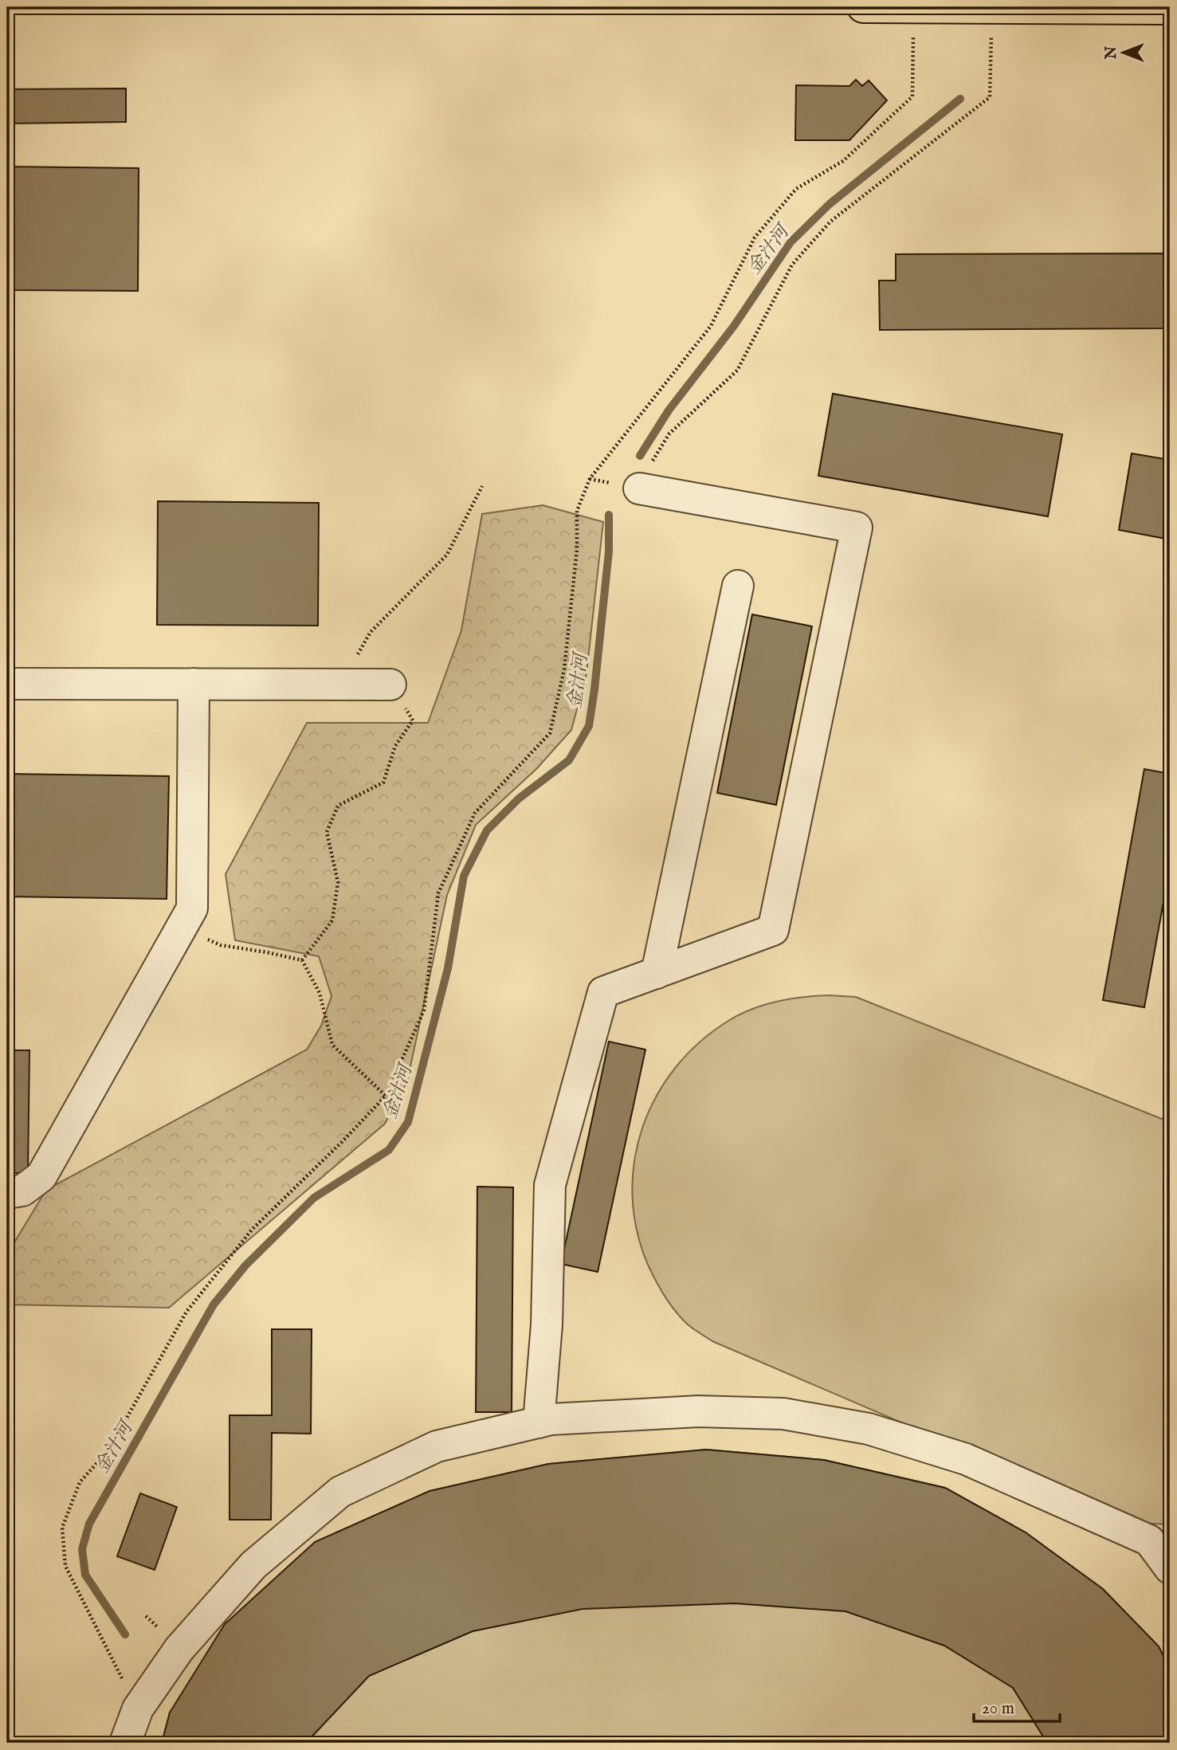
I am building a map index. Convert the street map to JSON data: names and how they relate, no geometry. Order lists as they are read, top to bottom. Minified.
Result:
{"water":["金汁河"],"scale_bar":"20 m","north":"left"}
